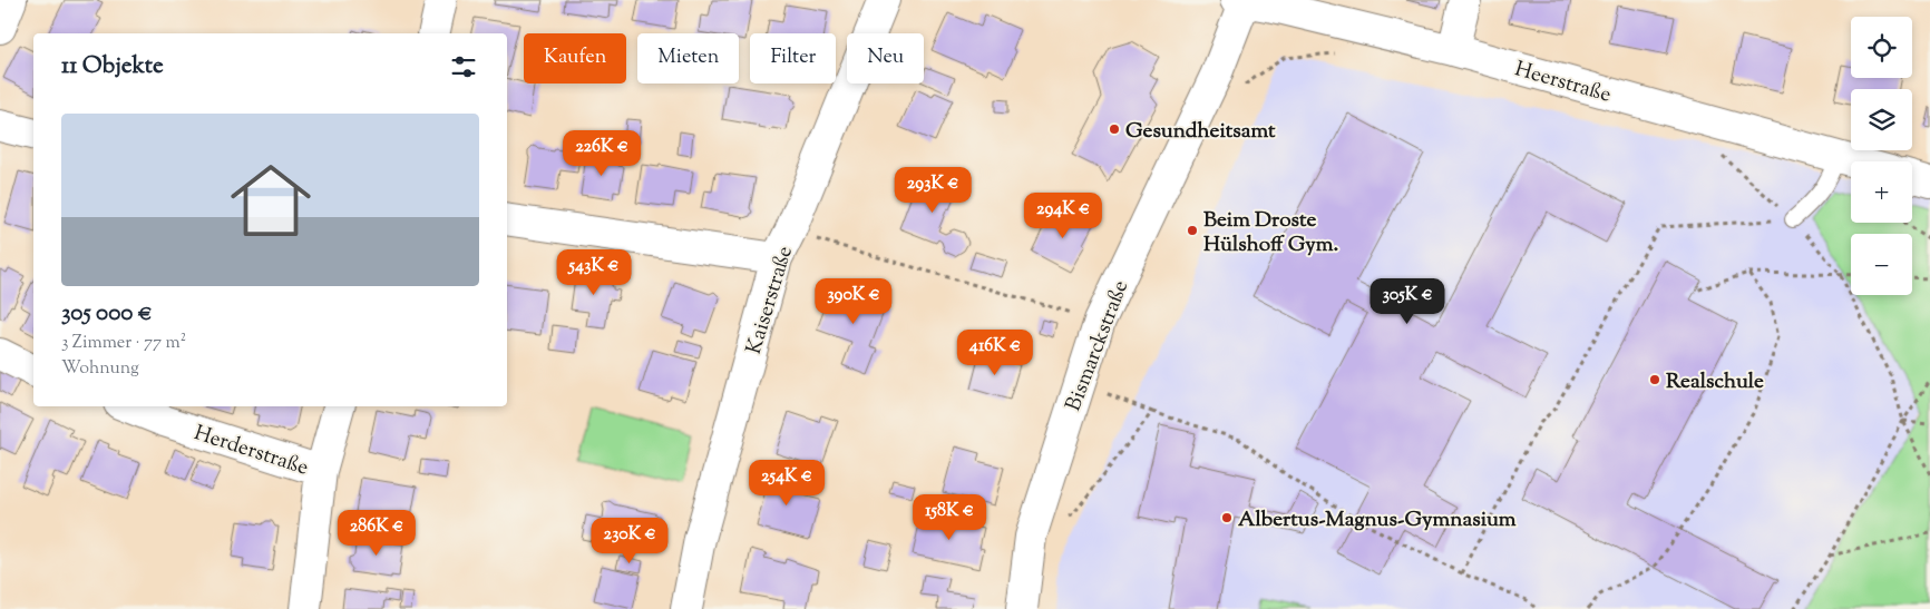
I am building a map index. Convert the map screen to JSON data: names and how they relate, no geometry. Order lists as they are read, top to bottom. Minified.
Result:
{"streets":{"street":["Heerstraße","Kaiserstraße","Bismarckstraße","Herderstraße"]},"crossings":[["Heerstraße","Bismarckstraße"]],"places":["Gesundheitsamt","Beim Droste Hülshoff Gym.","Realschule","Albertus-Magnus-Gymnasium"],"page":{"map_buttons":["+","−"],"chip":["Kaufen","Mieten","Filter","Neu"],"heading":"11 Objekte","list":[{"name":"305 000 €","note":"3 Zimmer · 77 m² · Wohnung"}],"price":["226K €","293K €","294K €","543K €","390K €","305K €","416K €","254K €","158K €","286K €","230K €"]}}
